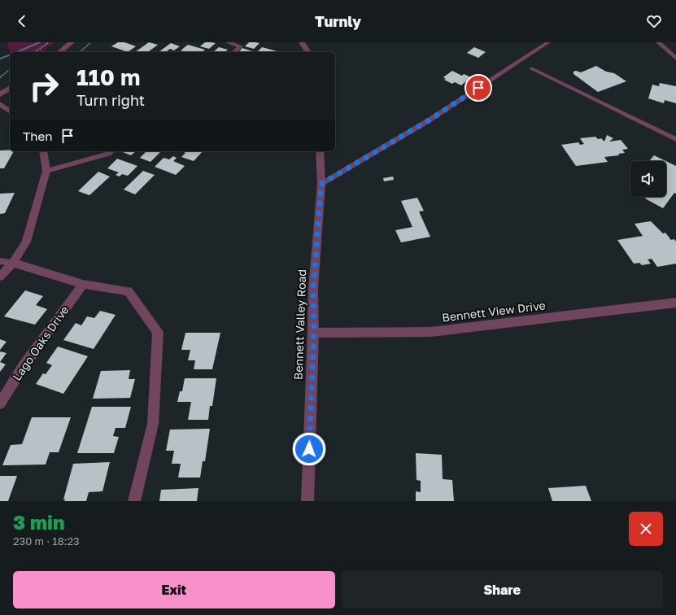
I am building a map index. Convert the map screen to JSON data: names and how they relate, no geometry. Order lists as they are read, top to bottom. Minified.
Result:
{"streets":{"street":["Bennett View Drive","Bennett Valley Road","Lago Oaks Drive"]},"crossings":[["Bennett View Drive","Bennett Valley Road"]],"page":{"header":"Turnly","turn":["110 m","Turn right"],"then":"Then","heading":["3 min","230 m · 18:23"],"buttons":["Exit","Share"]}}
